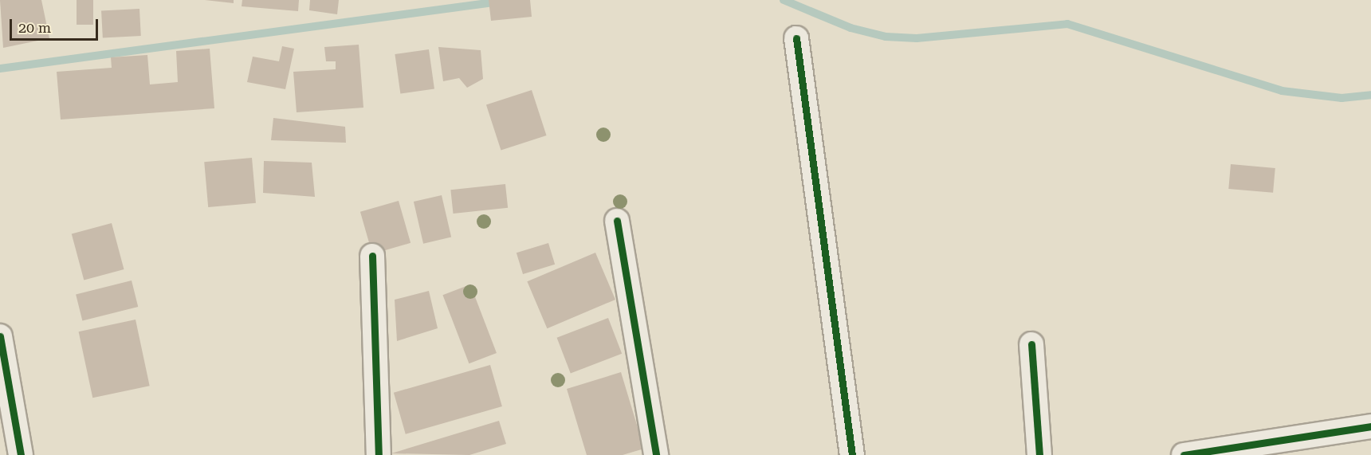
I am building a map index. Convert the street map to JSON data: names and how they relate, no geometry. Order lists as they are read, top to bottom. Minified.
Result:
{"scale_bar":"20 m"}
